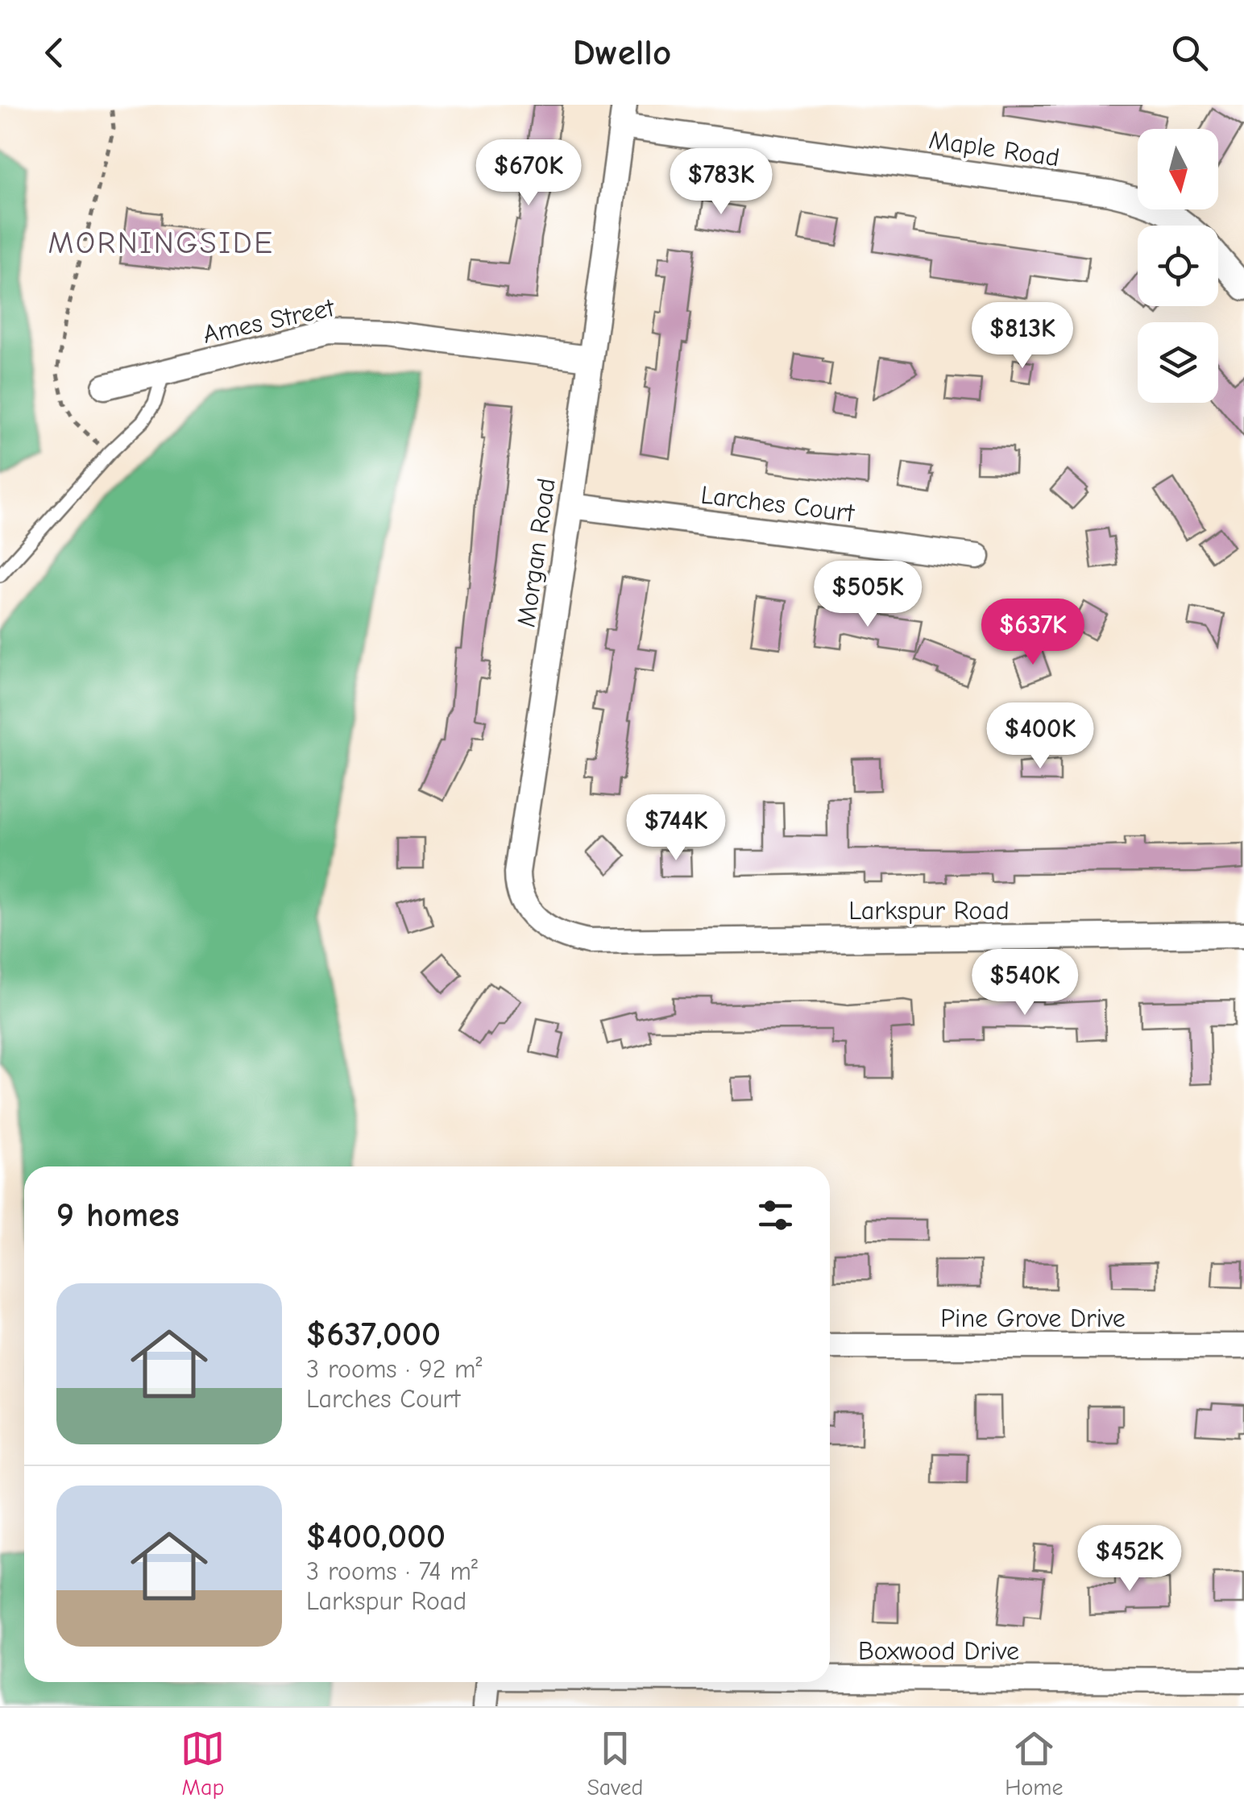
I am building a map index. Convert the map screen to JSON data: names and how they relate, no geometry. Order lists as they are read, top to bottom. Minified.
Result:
{"streets":{"street":["Maple Road","Ames Street","Larches Court","Morgan Road","Larkspur Road","Pine Grove Drive","Boxwood Drive"]},"crossings":[["Maple Road","Morgan Road"],["Ames Street","Morgan Road"],["Larches Court","Morgan Road"],["Morgan Road","Larkspur Road"]],"districts":["MORNINGSIDE"],"north":"bottom","page":{"header":"Dwello","price":["$670K","$783K","$813K","$505K","$637K","$400K","$744K","$540K","$452K"],"heading":"9 homes","list":[{"name":"$637,000","note":"3 rooms · 92 m² · Larches Court"},{"name":"$400,000","note":"3 rooms · 74 m² · Larkspur Road"}],"tabs":["Map","Saved","Home"]}}
